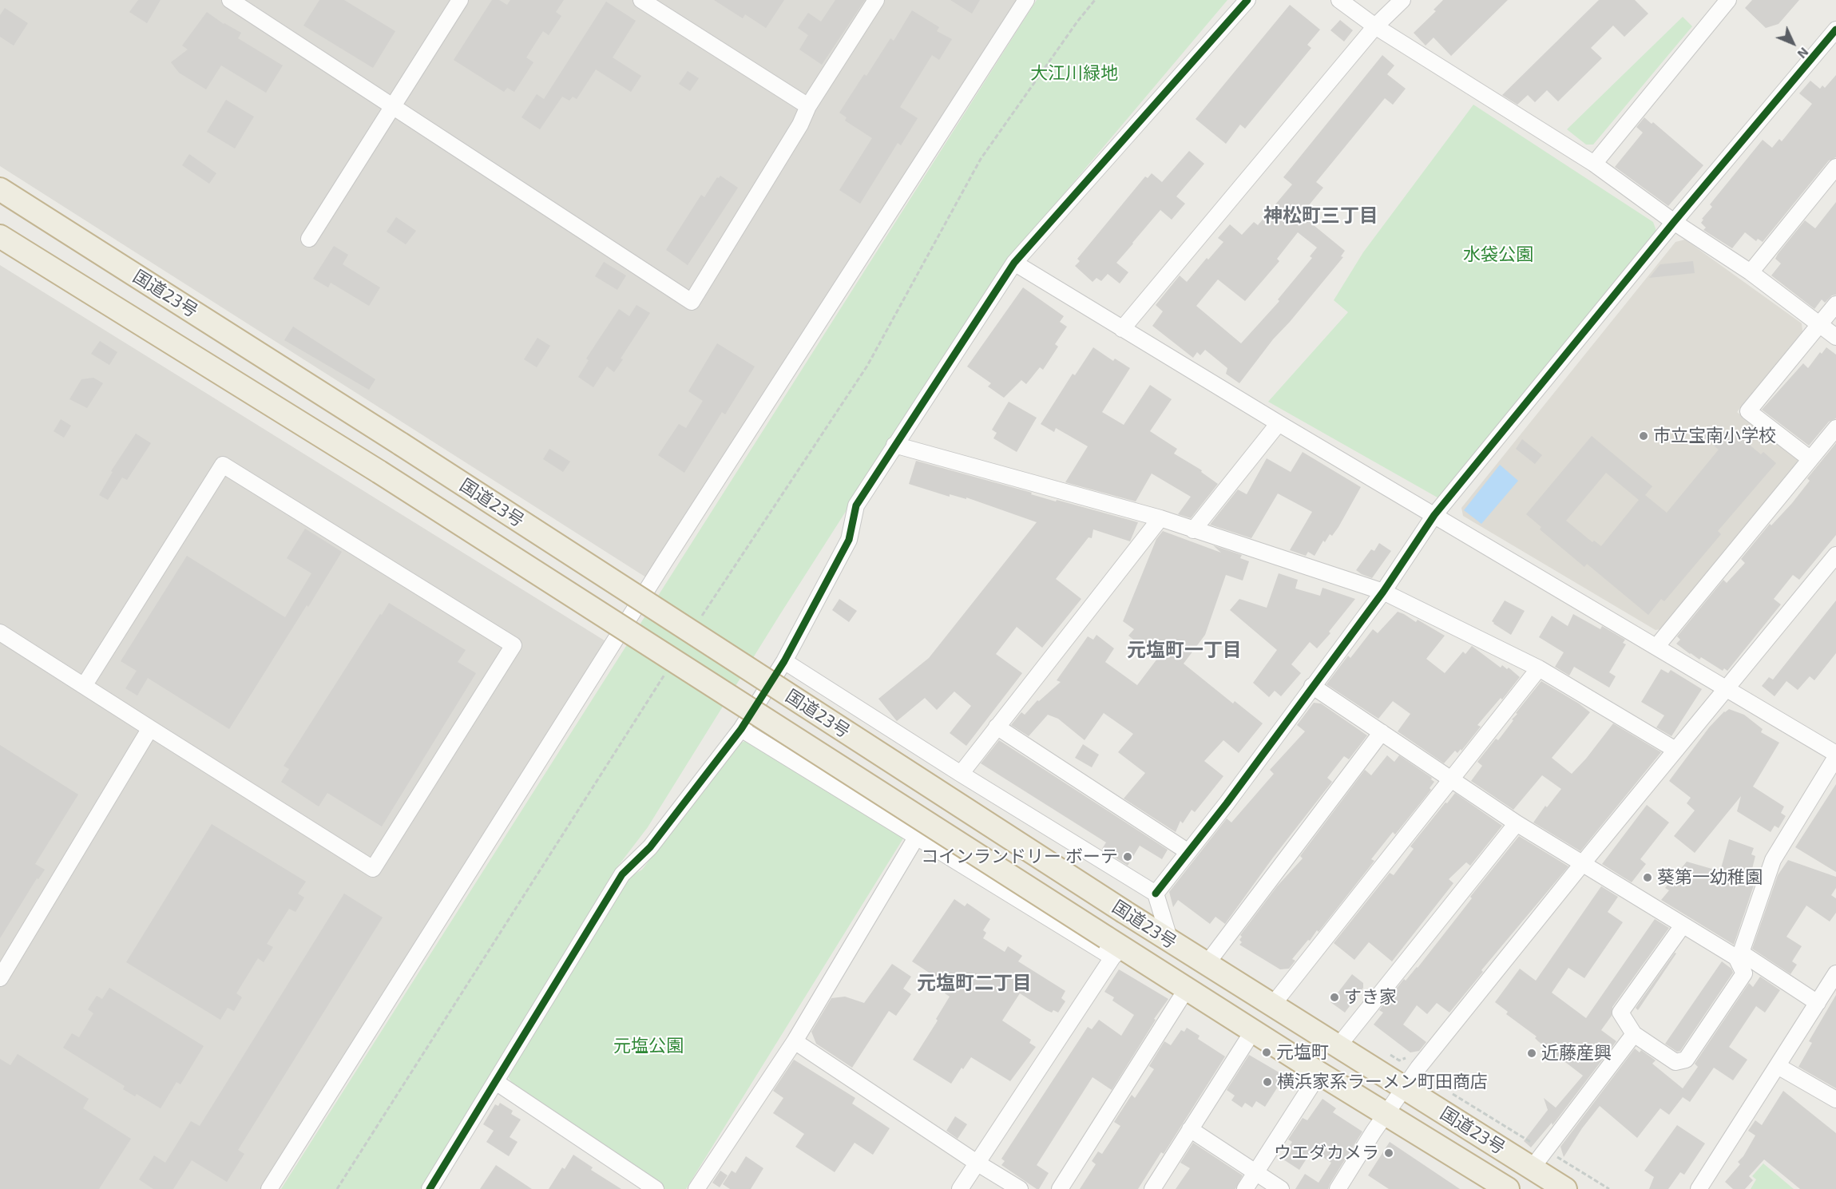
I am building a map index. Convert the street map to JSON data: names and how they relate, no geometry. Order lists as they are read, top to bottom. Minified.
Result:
{"streets":{"highway":["国道23号"]},"districts":["神松町三丁目","元塩町一丁目","元塩町二丁目"],"parks":["大江川緑地","水袋公園","元塩公園"],"places":["市立宝南小学校","コインランドリー ボーテ","葵第一幼稚園","すき家","元塩町","近藤産興","横浜家系ラーメン町田商店","ウエダカメラ"],"north":"bottom right"}
